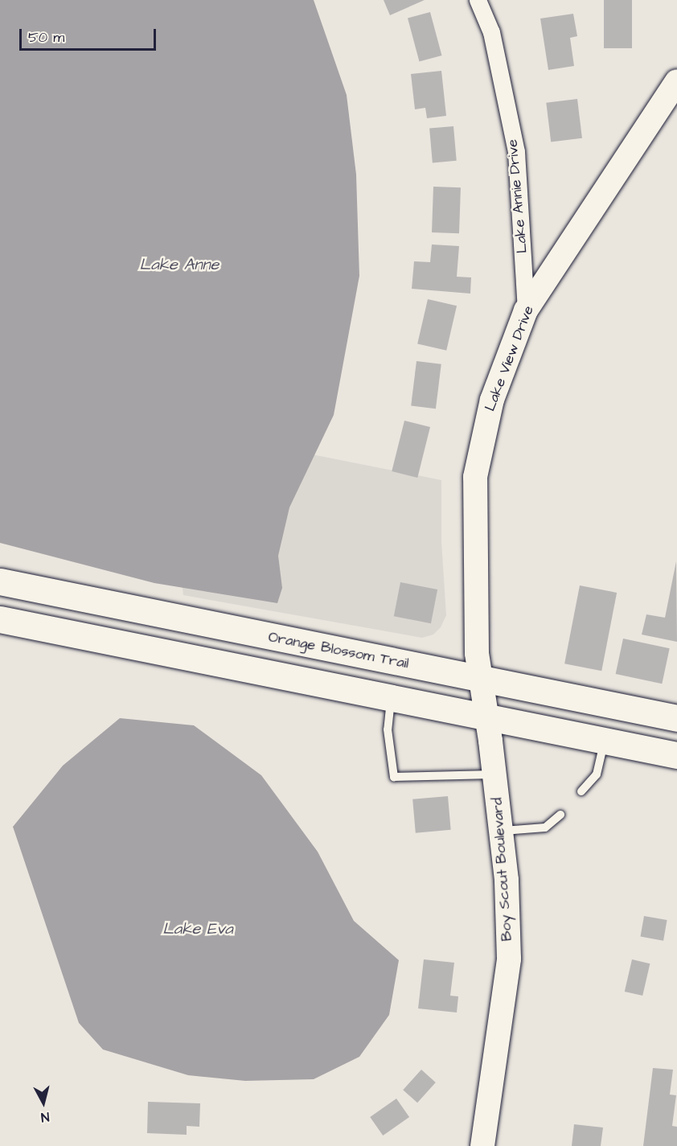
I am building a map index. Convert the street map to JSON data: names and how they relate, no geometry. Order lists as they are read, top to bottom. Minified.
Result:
{"streets":{"main road":["Orange Blossom Trail"],"street":["Lake Annie Drive","Lake View Drive","Boy Scout Boulevard"]},"crossings":[["Lake Annie Drive","Lake View Drive"],["Lake View Drive","Orange Blossom Trail"],["Lake View Drive","Boy Scout Boulevard"],["Orange Blossom Trail","Boy Scout Boulevard"]],"water":["Lake Anne","Lake Eva"],"scale_bar":"50 m","north":"bottom"}
